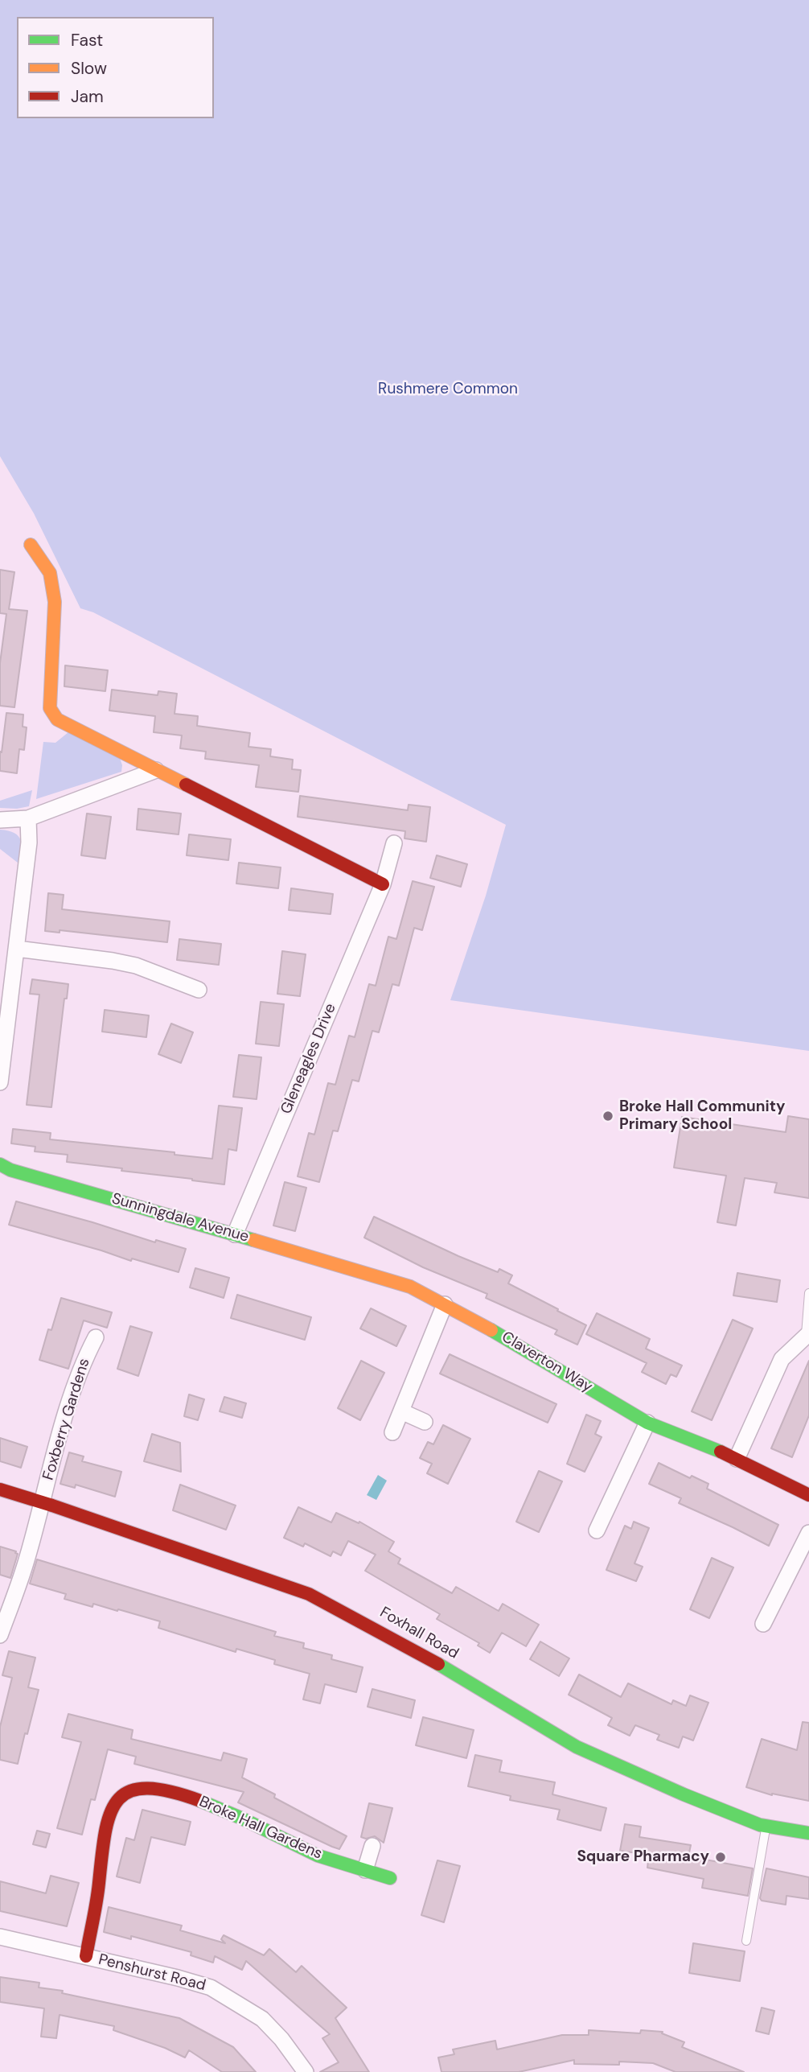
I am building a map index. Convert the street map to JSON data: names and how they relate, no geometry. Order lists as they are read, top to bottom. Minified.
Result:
{"streets":{"street":["Gleneagles Drive","Sunningdale Avenue","Claverton Way","Foxberry Gardens","Foxhall Road","Broke Hall Gardens","Penshurst Road"]},"crossings":[["Gleneagles Drive","Sunningdale Avenue"],["Sunningdale Avenue","Claverton Way"],["Foxberry Gardens","Foxhall Road"],["Broke Hall Gardens","Penshurst Road"]],"parks":["Rushmere Common"],"places":["Broke Hall Community Primary School","Square Pharmacy"],"legend":["Fast","Slow","Jam"]}
